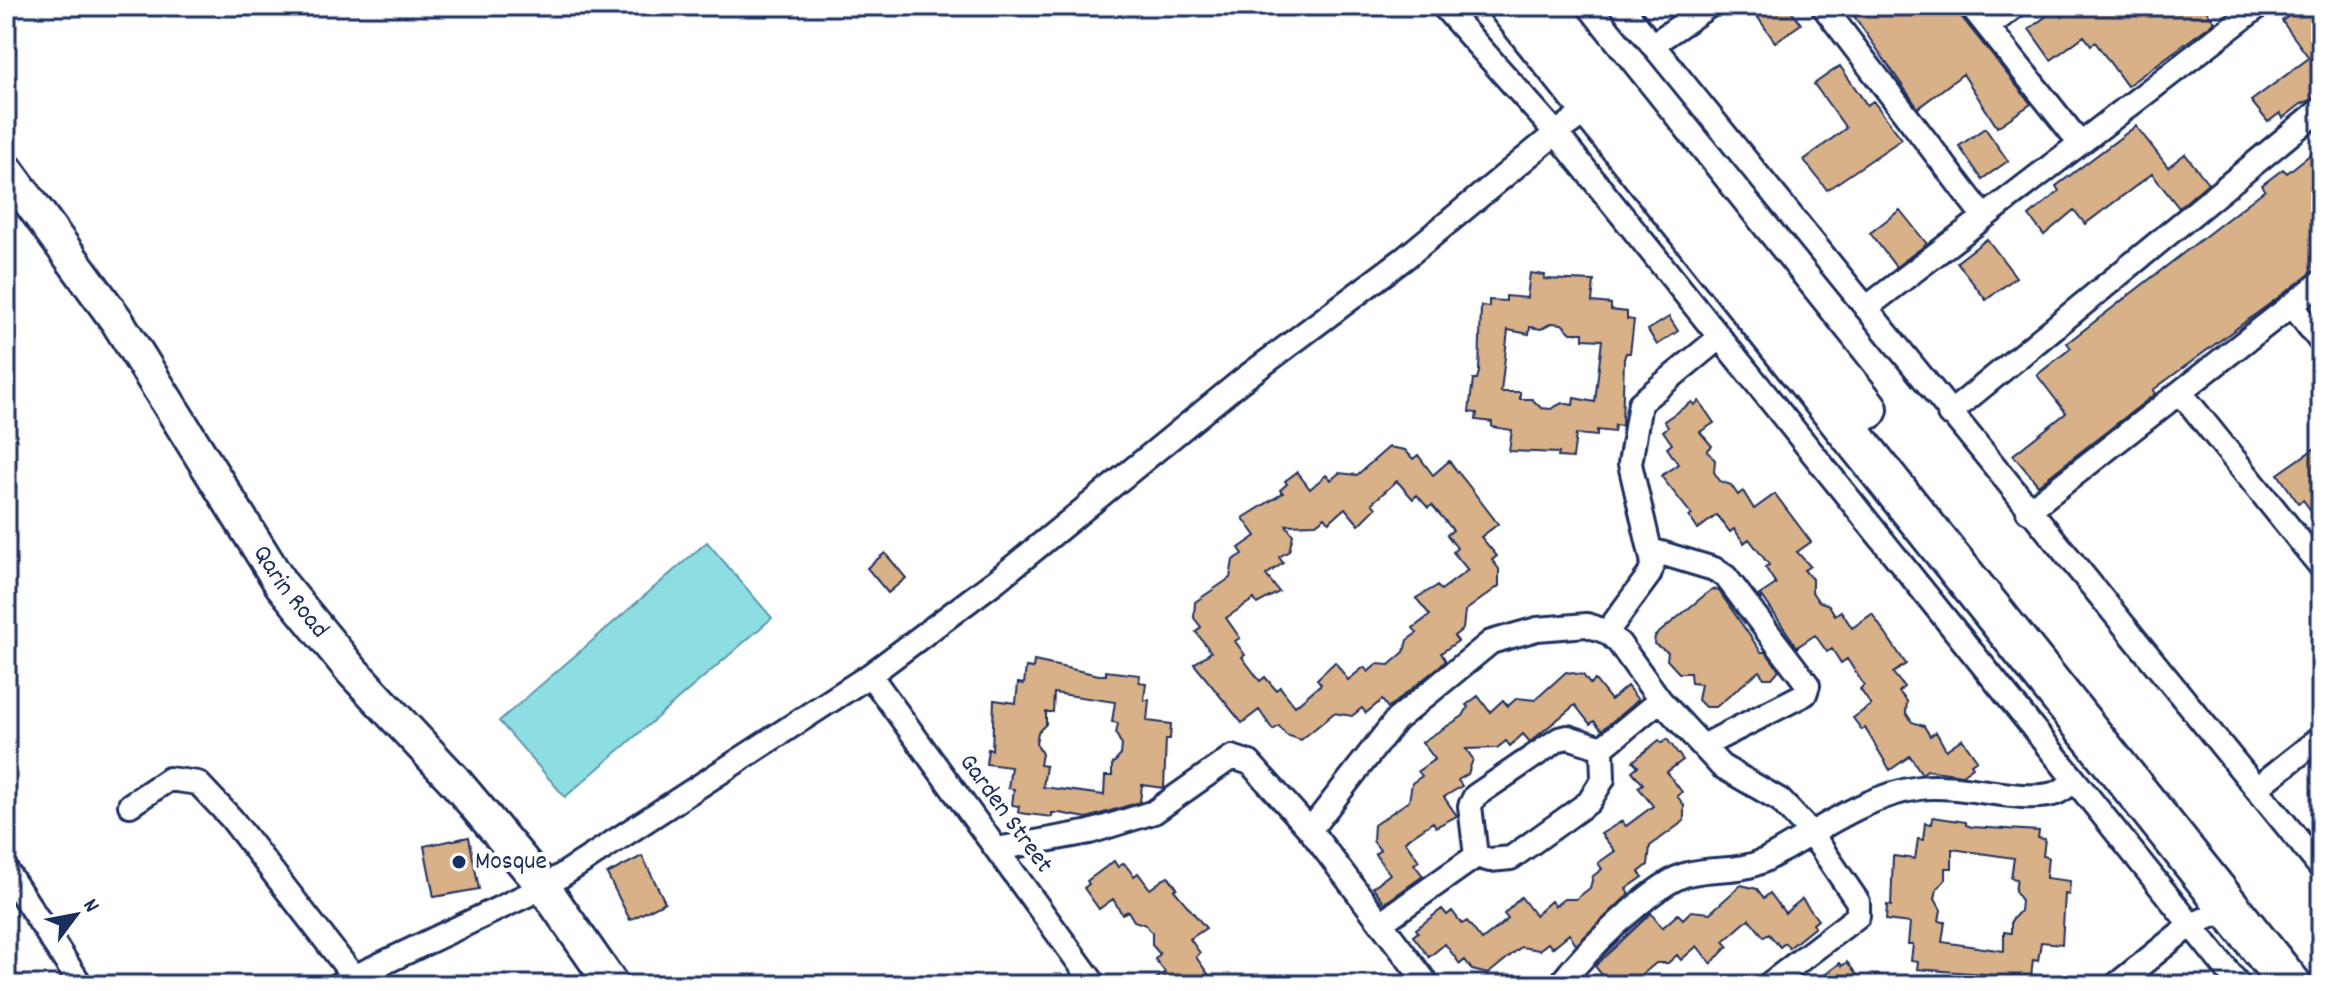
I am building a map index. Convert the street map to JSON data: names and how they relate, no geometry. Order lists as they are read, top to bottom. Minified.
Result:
{"streets":{"main road":["Qarin Road"],"street":["Garden Street"]},"places":["Mosque"],"north":"top right"}
